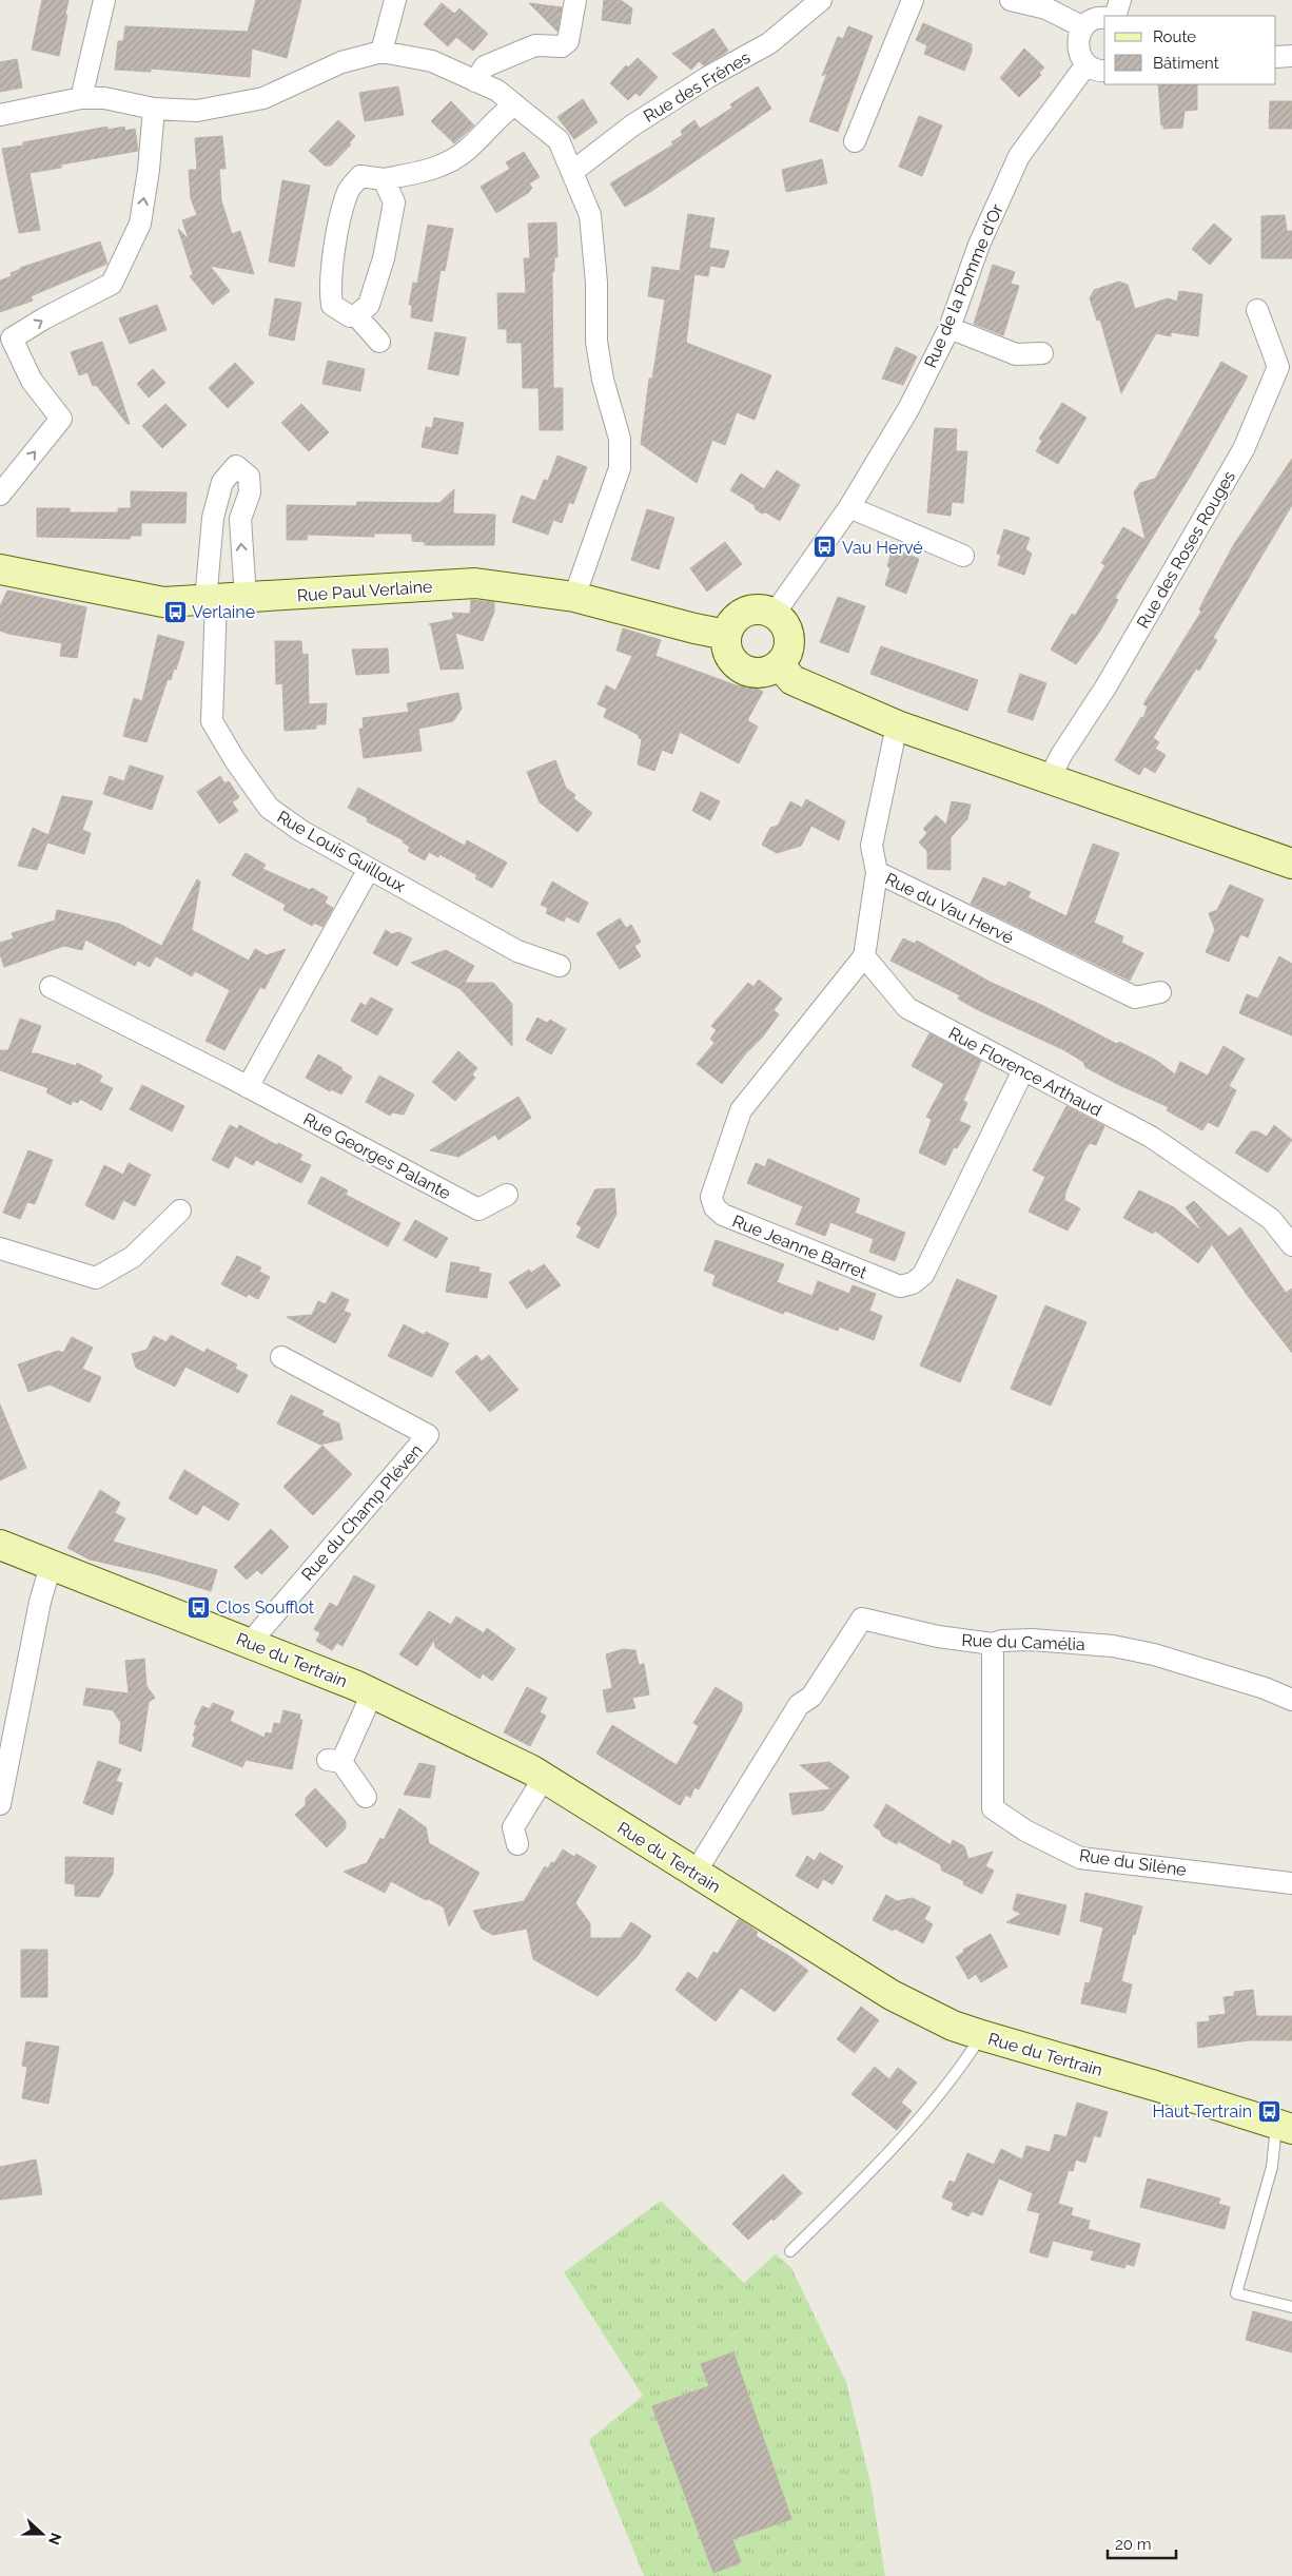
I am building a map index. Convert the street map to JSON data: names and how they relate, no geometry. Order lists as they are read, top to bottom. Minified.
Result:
{"streets":{"street":["Rue des Frênes","Rue de la Pomme d'Or","Rue des Roses Rouges","Rue Paul Verlaine","Rue Louis Guilloux","Rue du Vau Hervé","Rue Florence Arthaud","Rue Georges Palante","Rue Jeanne Barret","Rue du Champ Pléven","Rue du Camélia","Rue du Tertrain","Rue du Silène"]},"crossings":[["Rue de la Pomme d'Or","Rue Paul Verlaine"],["Rue Paul Verlaine","Rue Louis Guilloux"],["Rue Florence Arthaud","Rue Jeanne Barret"],["Rue du Champ Pléven","Rue du Tertrain"],["Rue du Camélia","Rue du Tertrain"],["Rue du Camélia","Rue du Silène"]],"places":{"bus stop":["Vau Hervé","Verlaine","Clos Soufflot","Haut Tertrain"]},"legend":["Route","Bâtiment"],"scale_bar":"20 m","north":"right"}
